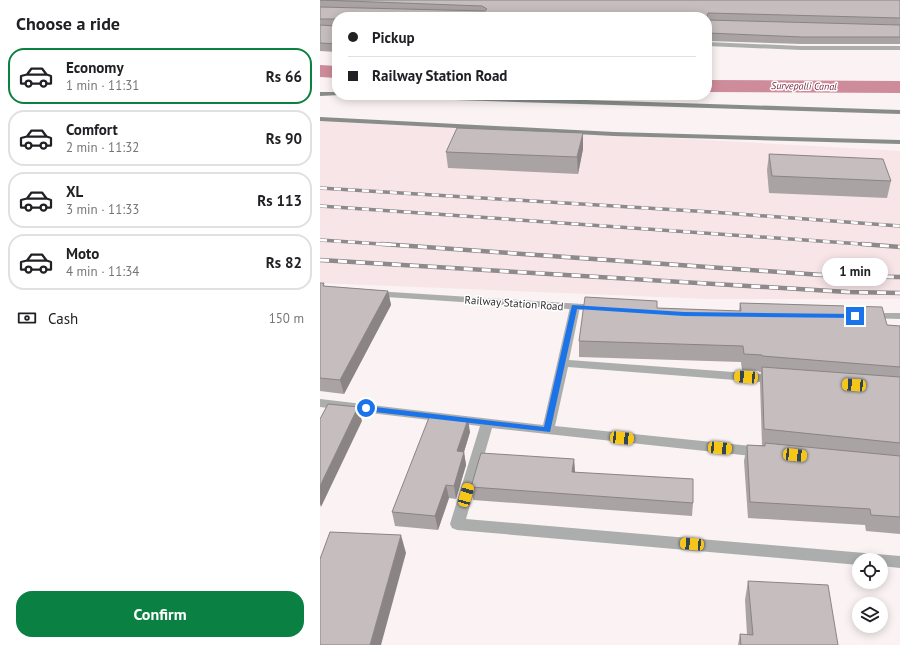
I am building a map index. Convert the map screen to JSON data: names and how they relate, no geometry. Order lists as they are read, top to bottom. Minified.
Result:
{"streets":{"street":["Railway Station Road"]},"water":["Survepalli Canal"],"page":{"heading":"Choose a ride","banner":["Pickup","Railway Station Road"],"list":[{"name":"Economy","note":"1 min · 11:31","value":"Rs 66"},{"name":"Comfort","note":"2 min · 11:32","value":"Rs 90"},{"name":"XL","note":"3 min · 11:33","value":"Rs 113"},{"name":"Moto","note":"4 min · 11:34","value":"Rs 82"}],"bubble":"1 min","pay":["Cash","150 m"],"buttons":"Confirm"}}
